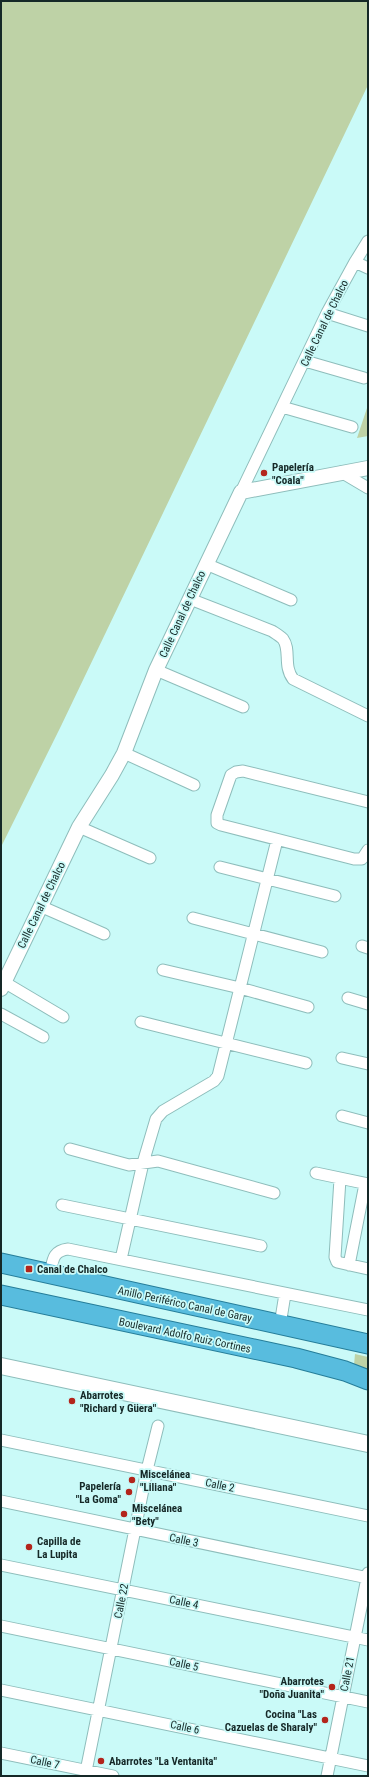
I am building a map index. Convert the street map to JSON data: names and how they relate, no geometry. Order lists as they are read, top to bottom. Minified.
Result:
{"streets":{"highway":["Anillo Periférico Canal de Garay","Boulevard Adolfo Ruiz Cortines"],"street":["Calle Canal de Chalco","Calle 2","Calle 3","Calle 22","Calle 4","Calle 5","Calle 21","Calle 6","Calle 7"]},"crossings":[["Calle 2","Calle 22"],["Calle 3","Calle 22"],["Calle 3","Calle 21"],["Calle 22","Calle 4"],["Calle 22","Calle 5"],["Calle 22","Calle 6"],["Calle 22","Calle 7"],["Calle 4","Calle 21"],["Calle 5","Calle 21"],["Calle 21","Calle 6"]],"places":{"other":["Papelería \"Coala\"","Abarrotes \"Richard y Güera\"","Miscelánea \"Liliana\"","Papelería \"La Goma\"","Miscelánea \"Bety\"","Capilla de La Lupita","Abarrotes \"Doña Juanita\"","Cocina \"Las Cazuelas de Sharaly\"","Abarrotes \"La Ventanita\""],"transit":["Canal de Chalco"]}}
